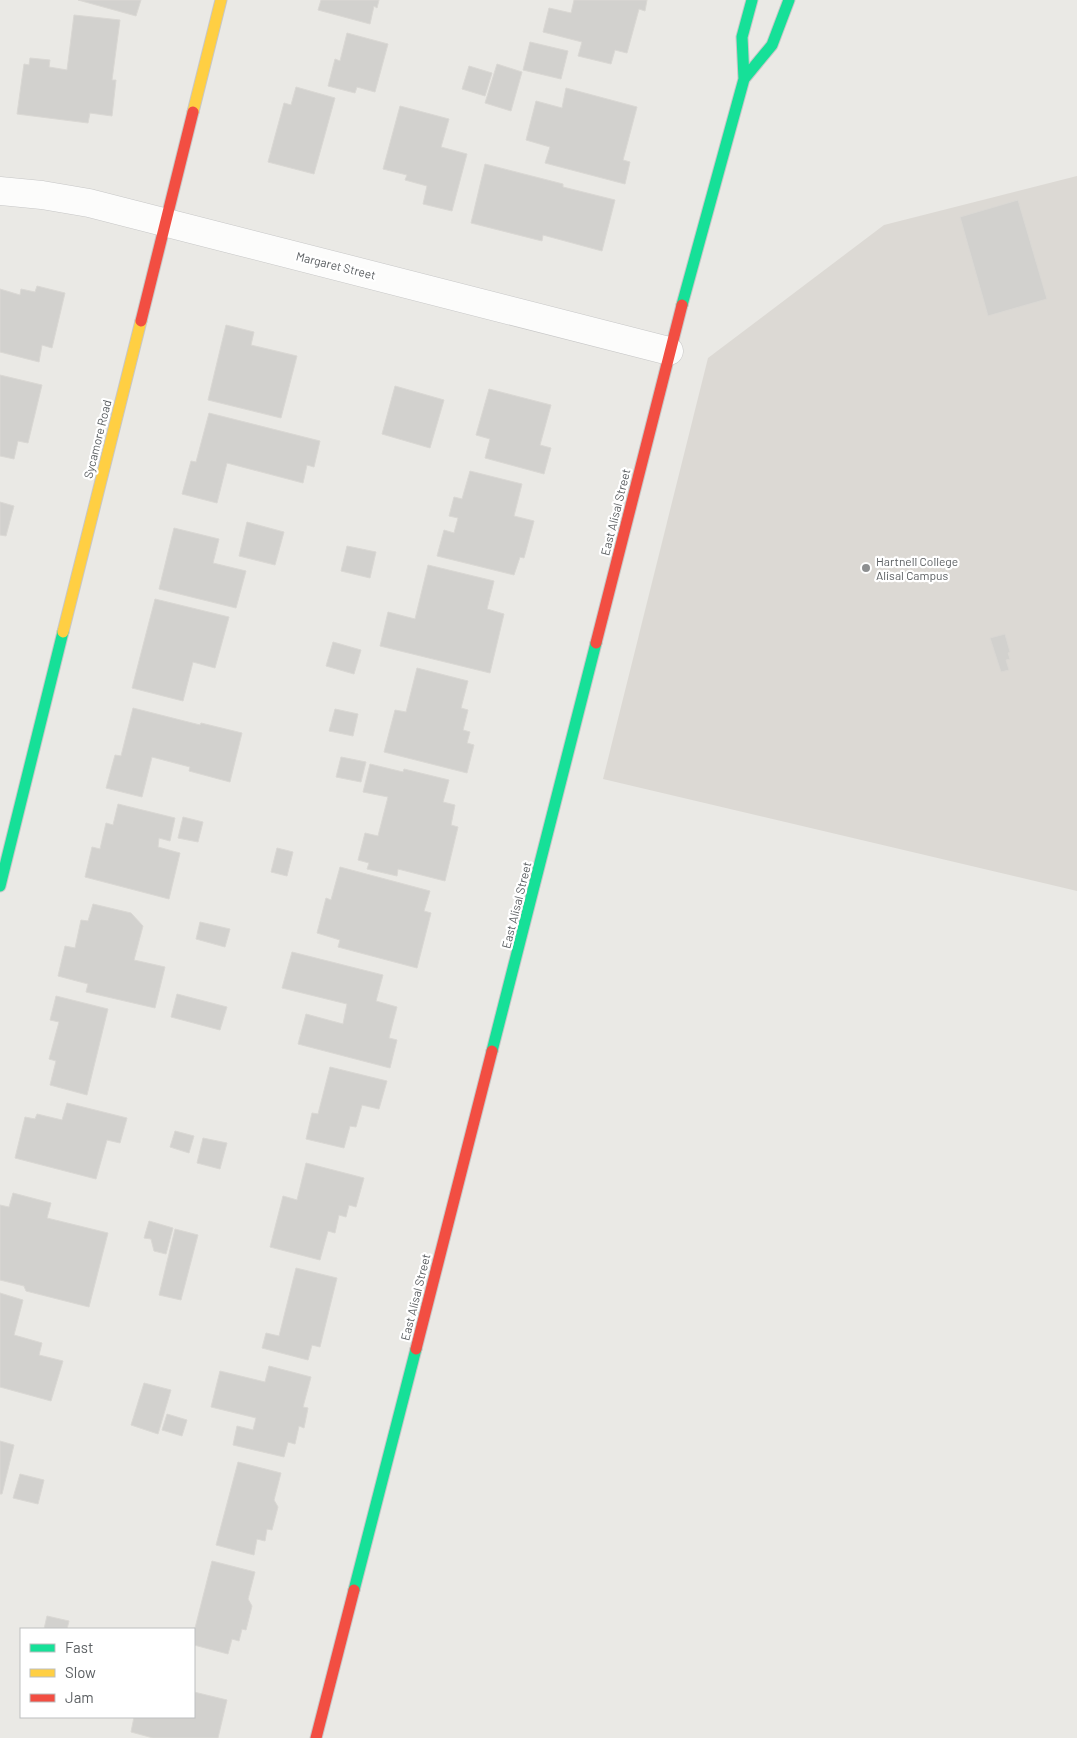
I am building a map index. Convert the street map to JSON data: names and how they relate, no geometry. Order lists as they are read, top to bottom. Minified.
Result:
{"streets":{"street":["Margaret Street","Sycamore Road","East Alisal Street"]},"crossings":[["Margaret Street","Sycamore Road"],["Margaret Street","East Alisal Street"]],"places":["Hartnell College Alisal Campus"],"legend":["Fast","Slow","Jam"]}
